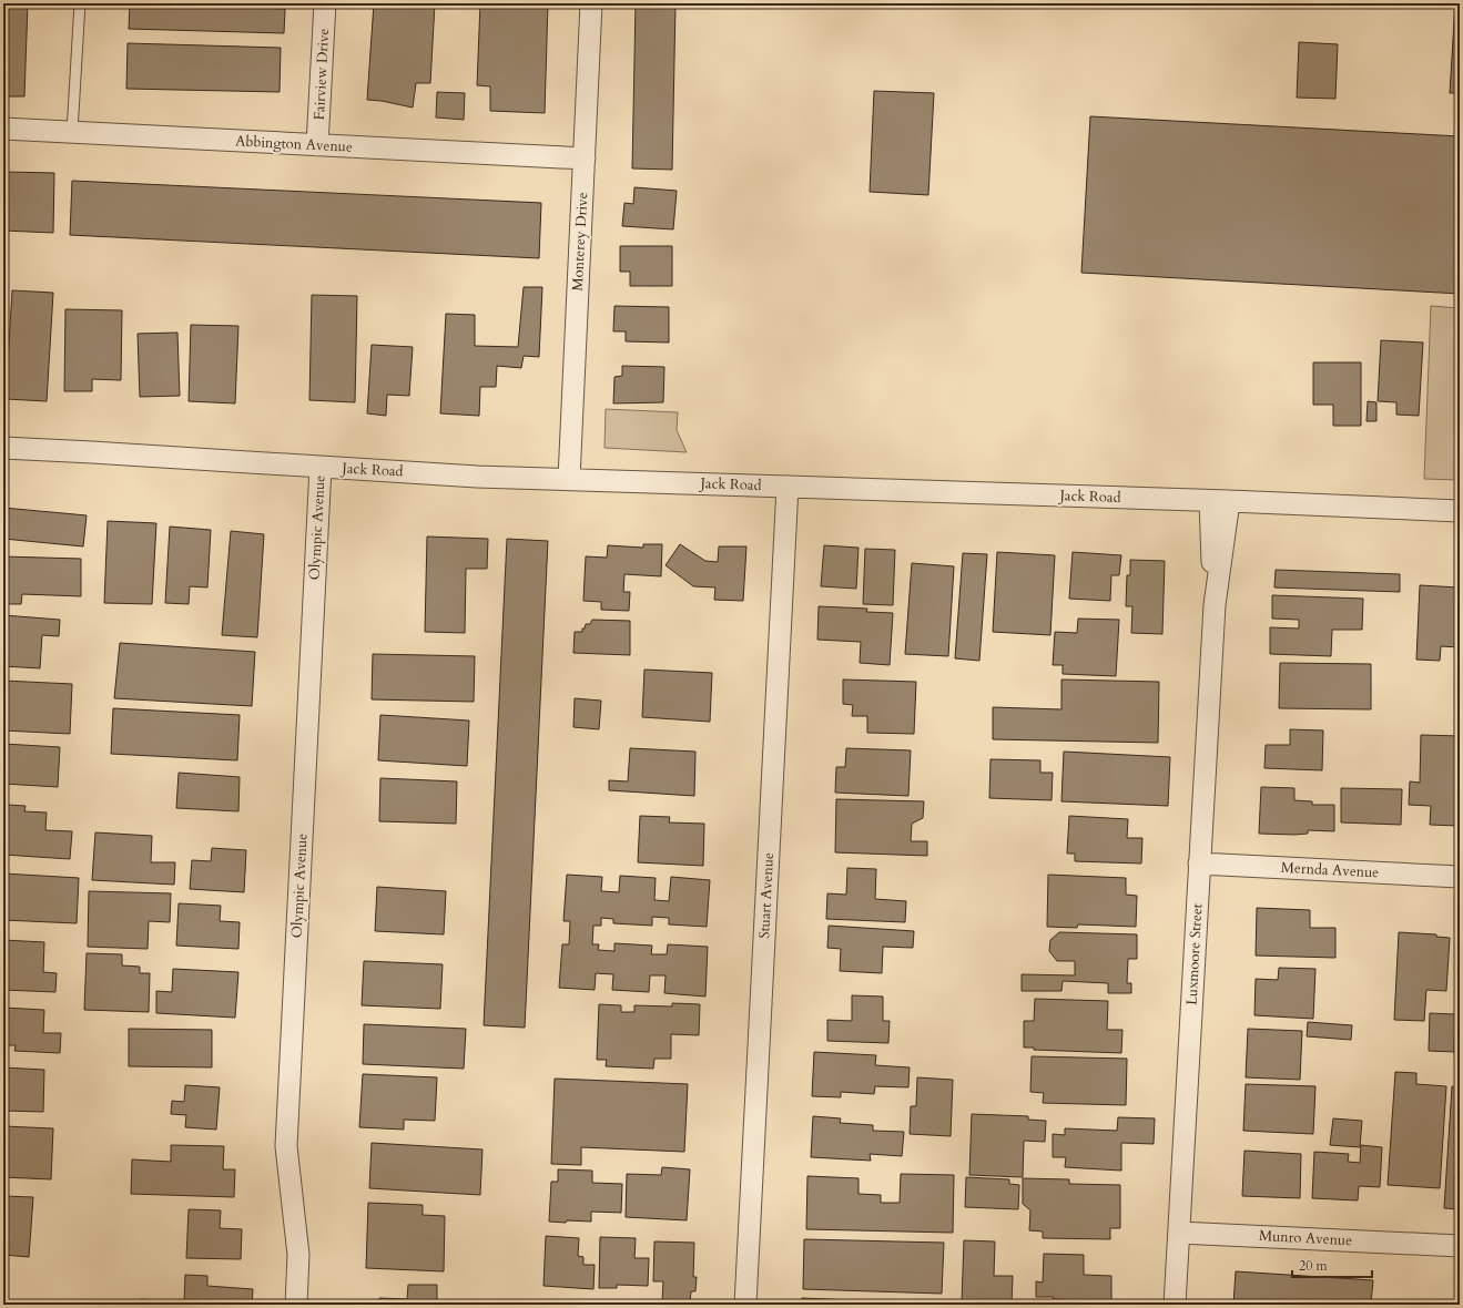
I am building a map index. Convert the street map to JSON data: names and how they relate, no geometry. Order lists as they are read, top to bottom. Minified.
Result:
{"streets":{"street":["Fairview Drive","Abbington Avenue","Monterey Drive","Jack Road","Olympic Avenue","Mernda Avenue","Stuart Avenue","Luxmoore Street","Munro Avenue"]},"crossings":[["Fairview Drive","Abbington Avenue"],["Abbington Avenue","Monterey Drive"],["Monterey Drive","Jack Road"],["Jack Road","Olympic Avenue"],["Jack Road","Stuart Avenue"],["Jack Road","Luxmoore Street"],["Mernda Avenue","Luxmoore Street"],["Luxmoore Street","Munro Avenue"]],"scale_bar":"20 m"}
